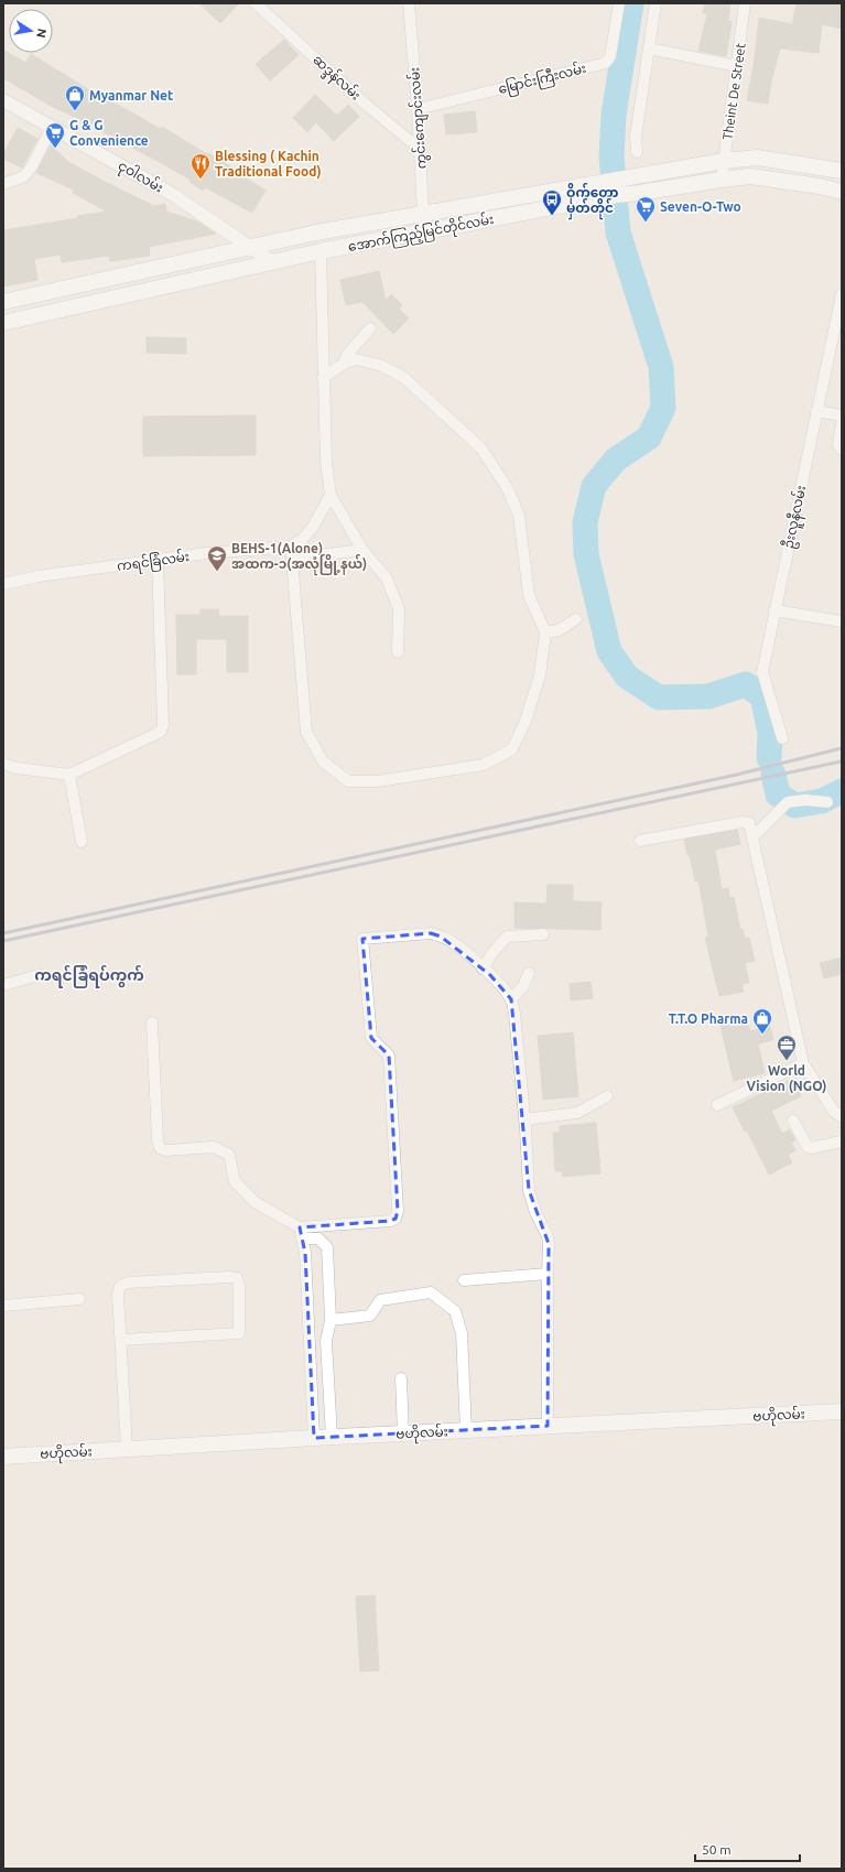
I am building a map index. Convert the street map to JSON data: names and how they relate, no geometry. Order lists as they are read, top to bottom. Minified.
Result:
{"streets":{"main road":["အောက်ကြည့်မြင်တိုင်လမ်း","ဗဟိုလမ်း"],"street":["ဆဒ္ဒန်လမ်း","မြောင်းကြီးလမ်း","Theint De Street","ကွင်းကျောင်းလမ်း","ငုဝါလမ်း","ဦးလူနီလမ်း","ကရင်ခြံလမ်း"]},"crossings":[["ဆဒ္ဒန်လမ်း","ကွင်းကျောင်းလမ်း"],["မြောင်းကြီးလမ်း","ကွင်းကျောင်းလမ်း"],["Theint De Street","အောက်ကြည့်မြင်တိုင်လမ်း"],["ကွင်းကျောင်းလမ်း","အောက်ကြည့်မြင်တိုင်လမ်း"],["ငုဝါလမ်း","အောက်ကြည့်မြင်တိုင်လမ်း"]],"districts":["ကရင်ခြံရပ်ကွက်"],"places":{"shop":["Myanmar Net","T.T.O Pharma"],"supermarket":["G & G Convenience","Seven-O-Two"],"restaurant":["Blessing ( Kachin Traditional Food)"],"bus stop":["ဝိုက်တော မှတ်တိုင်"],"school or university":["BEHS-1(Alone) အထက-၁(အလုံမြို့နယ်)"],"office":["World Vision (NGO)"]},"scale_bar":"50 m","north":"right"}
